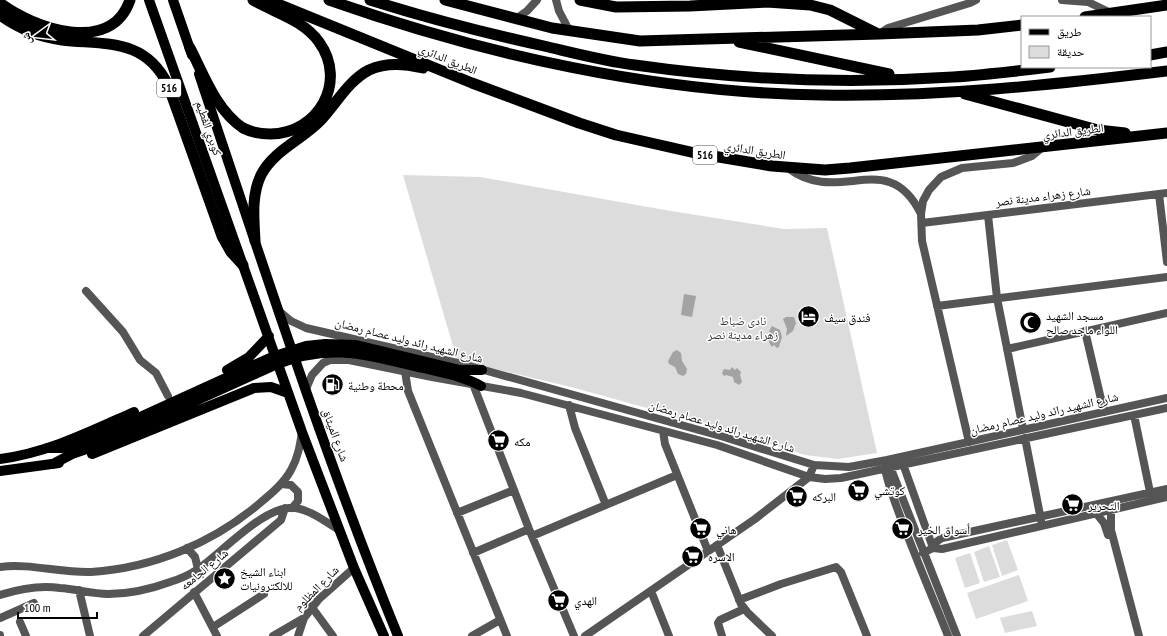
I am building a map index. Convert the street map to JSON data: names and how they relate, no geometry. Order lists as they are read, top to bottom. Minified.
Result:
{"streets":{"highway":["الطريق الدائري","516"],"main road":["كوبري الفطيم","شارع الميثاق"],"street":["شارع زهراء مدينة نصر","شارع الشهيد رائد وليد عصام رمضان","شارع الجامعه","شارع المظلوم"]},"crossings":[["الطريق الدائري","516"],["516","كوبري الفطيم"],["516","شارع الميثاق"],["كوبري الفطيم","شارع الميثاق"],["شارع الشهيد رائد وليد عصام رمضان","شارع الميثاق"]],"parks":["نادى ضباط زهراء مدينة نصر"],"places":{"hotel":["فندق سيف"],"mosque":["مسجد الشهيد اللواء ماجد صالح"],"fuel station":["محطة وطنية"],"supermarket":["مكه","كوتشي","البركه","التحرير","هاني","أسواق الخير","الاسره","الهدي"],"place":["ابناء الشيخ للالكترونيات"]},"legend":["طريق","حديقة"],"scale_bar":"100 m","north":"left"}
